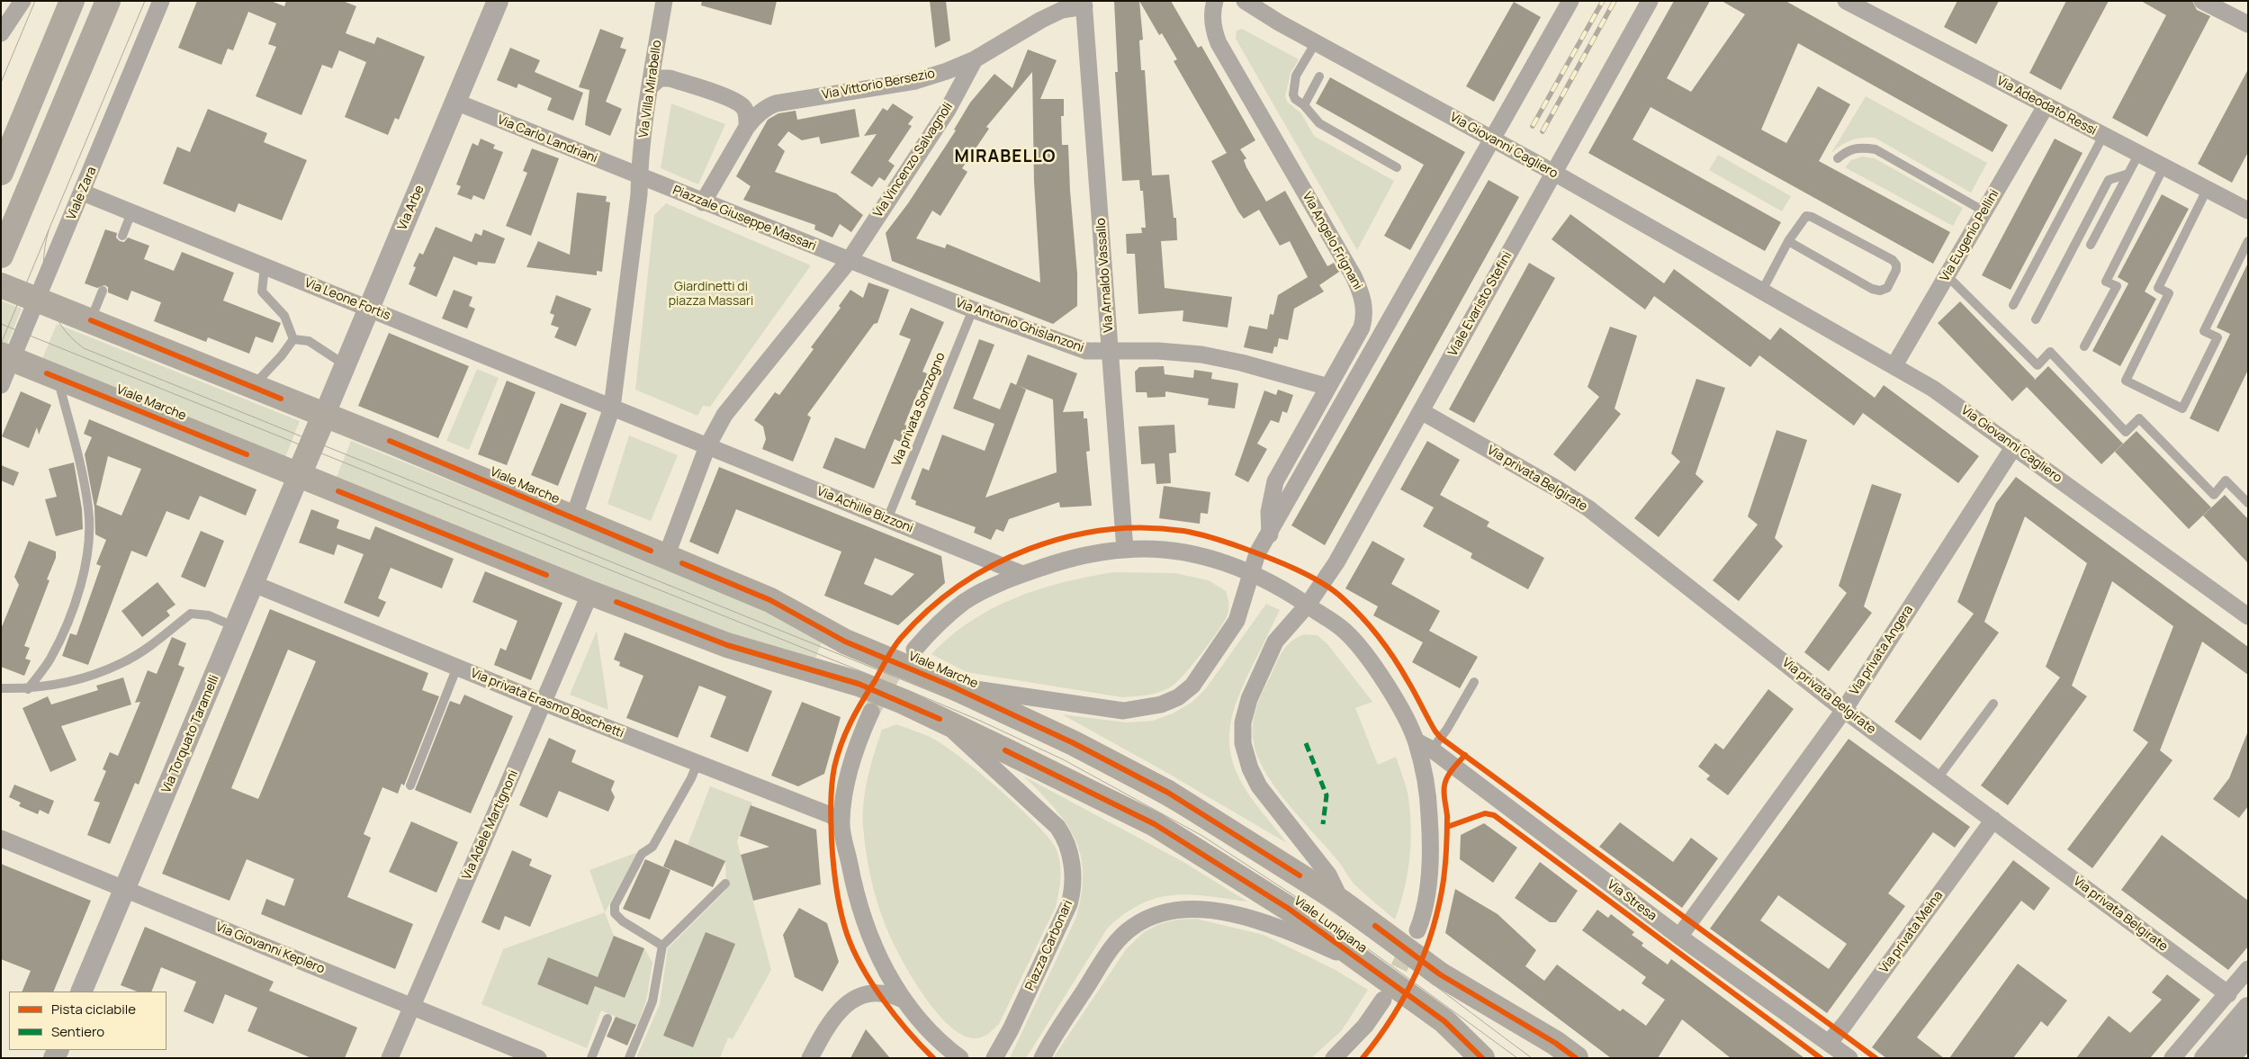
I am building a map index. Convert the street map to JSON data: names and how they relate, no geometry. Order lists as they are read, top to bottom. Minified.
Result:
{"streets":{"main road":["Viale Marche","Viale Lunigiana"],"street":["Via Vittorio Bersezio","Via Villa Mirabello","Via Adeodato Ressi","Via Carlo Landriani","Via Giovanni Cagliero","Via Vincenzo Salvagnoli","Viale Zara","Via Arbe","Piazzale Giuseppe Massari","Via Eugenio Pellini","Via Angelo Frignani","Via Arnaldo Vassallo","Via Leone Fortis","Viale Evaristo Stefini","Via Antonio Ghislanzoni","Via privata Belgirate","Via Achille Bizzoni","Via privata Angera","Via privata Erasmo Boschetti","Via Torquato Taramelli","Via Adele Martignoni","Via Stresa","Via privata Meina","Piazza Carbonari","Via Giovanni Keplero"],"lane":["Via privata Sonzogno"]},"crossings":[["Via Vittorio Bersezio","Via Vincenzo Salvagnoli"],["Via Vittorio Bersezio","Piazzale Giuseppe Massari"],["Via Vittorio Bersezio","Via Arnaldo Vassallo"],["Via Villa Mirabello","Via Carlo Landriani"],["Via Villa Mirabello","Piazzale Giuseppe Massari"],["Via Adeodato Ressi","Via Eugenio Pellini"],["Via Carlo Landriani","Via Arbe"],["Via Carlo Landriani","Piazzale Giuseppe Massari"],["Via Giovanni Cagliero","Via Eugenio Pellini"],["Via Giovanni Cagliero","Viale Evaristo Stefini"],["Via Giovanni Cagliero","Via privata Angera"],["Via Vincenzo Salvagnoli","Piazzale Giuseppe Massari"],["Via Vincenzo Salvagnoli","Via Antonio Ghislanzoni"],["Viale Zara","Via Leone Fortis"],["Viale Zara","Viale Marche"],["Via Arbe","Via Leone Fortis"],["Via Arbe","Viale Marche"],["Piazzale Giuseppe Massari","Via Antonio Ghislanzoni"],["Via Angelo Frignani","Via Antonio Ghislanzoni"],["Via Arnaldo Vassallo","Via Antonio Ghislanzoni"],["Viale Evaristo Stefini","Via privata Belgirate"],["Via Antonio Ghislanzoni","Via privata Sonzogno"],["Viale Marche","Via Torquato Taramelli"],["Viale Marche","Via Adele Martignoni"],["Viale Marche","Viale Lunigiana"],["Viale Marche","Piazza Carbonari"],["Via privata Sonzogno","Via Achille Bizzoni"],["Via privata Belgirate","Via privata Angera"],["Via privata Belgirate","Via privata Meina"],["Via privata Angera","Via Stresa"],["Via privata Erasmo Boschetti","Via Torquato Taramelli"],["Via privata Erasmo Boschetti","Via Adele Martignoni"],["Via Torquato Taramelli","Via Giovanni Keplero"],["Via Adele Martignoni","Via Giovanni Keplero"],["Via Stresa","Via privata Meina"]],"districts":["MIRABELLO"],"parks":["Giardinetti di piazza Massari"],"legend":["Pista ciclabile","Sentiero"]}
